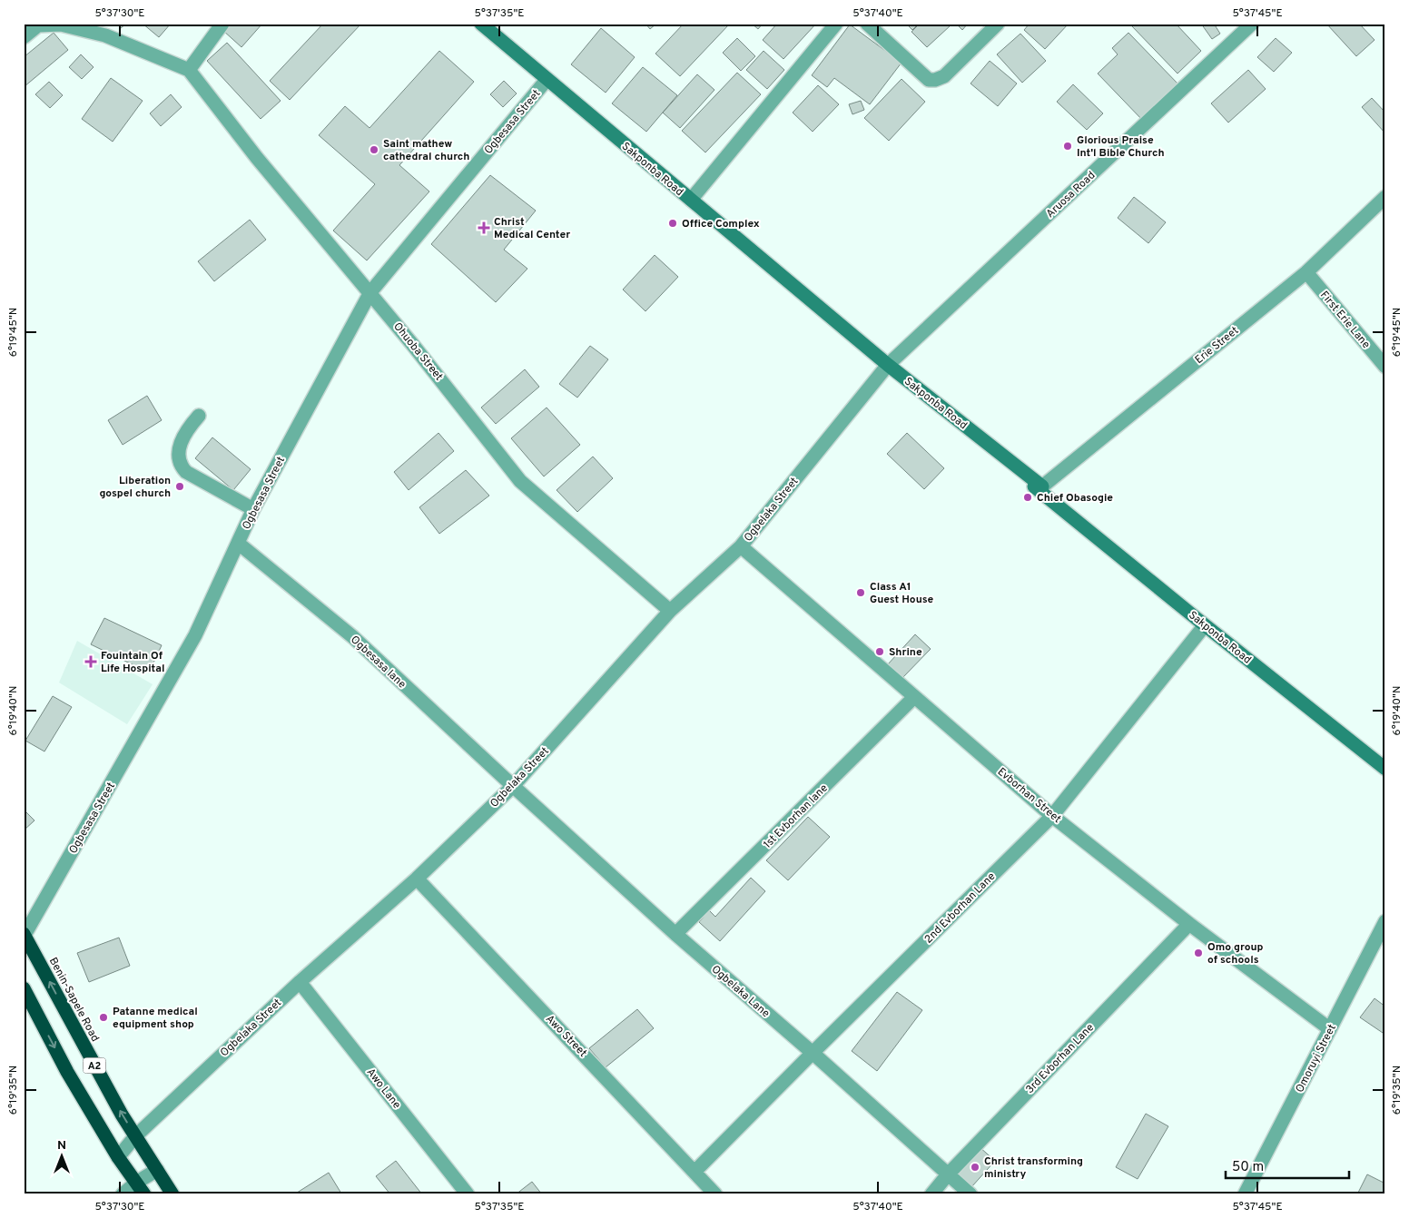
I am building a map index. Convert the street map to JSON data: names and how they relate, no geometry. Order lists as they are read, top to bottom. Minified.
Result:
{"streets":{"highway":["Benin-Sapele Road","A2"],"main road":["Sakponba Road"],"street":["Ogbesasa Street","Aruosa Road","First Erie Lane","Erie Street","Ohuoba Street","Ogbelaka Street","Ogbesasa lane","Evborhan Street","1st Evborhan lane","2nd Evborhan Lane","Ogbelaka Lane","Awo Street","3rd Evborhan Lane","Omoruyi Street","Awo Lane"]},"crossings":[["Ogbesasa Street","Sakponba Road"],["Ogbesasa Street","Ohuoba Street"],["Ogbesasa Street","Ogbesasa lane"],["Ogbesasa Street","Benin-Sapele Road"],["Sakponba Road","Aruosa Road"],["Sakponba Road","Erie Street"],["Sakponba Road","Ogbelaka Street"],["Sakponba Road","2nd Evborhan Lane"],["Aruosa Road","Ogbelaka Street"],["First Erie Lane","Erie Street"],["Ohuoba Street","Ogbelaka Street"],["Ogbelaka Street","Ogbesasa lane"],["Ogbelaka Street","Evborhan Street"],["Ogbelaka Street","Ogbelaka Lane"],["Ogbelaka Street","Benin-Sapele Road"],["Ogbelaka Street","Awo Street"],["Ogbelaka Street","A2"],["Ogbelaka Street","Awo Lane"],["Ogbesasa lane","Ogbelaka Lane"],["Evborhan Street","1st Evborhan lane"],["Evborhan Street","2nd Evborhan Lane"],["Evborhan Street","3rd Evborhan Lane"],["Evborhan Street","Omoruyi Street"],["1st Evborhan lane","Ogbelaka Lane"],["2nd Evborhan Lane","Ogbelaka Lane"],["2nd Evborhan Lane","Awo Street"],["Ogbelaka Lane","3rd Evborhan Lane"]],"places":{"other":["Glorious Praise Int'l Bible Church","Saint mathew cathedral church","Office Complex","Liberation gospel church","Chief Obasogie","Class A1 Guest House","Shrine","Omo group of schools","Patanne medical equipment shop","Christ transforming ministry"],"health":["Christ Medical Center","Fouintain Of Life Hospital"]},"scale_bar":"50 m","north":"top","coordinates":["5°37'30\"E","5°37'35\"E","5°37'40\"E","5°37'45\"E","6°19'45\"N","6°19'40\"N","6°19'35\"N"]}
